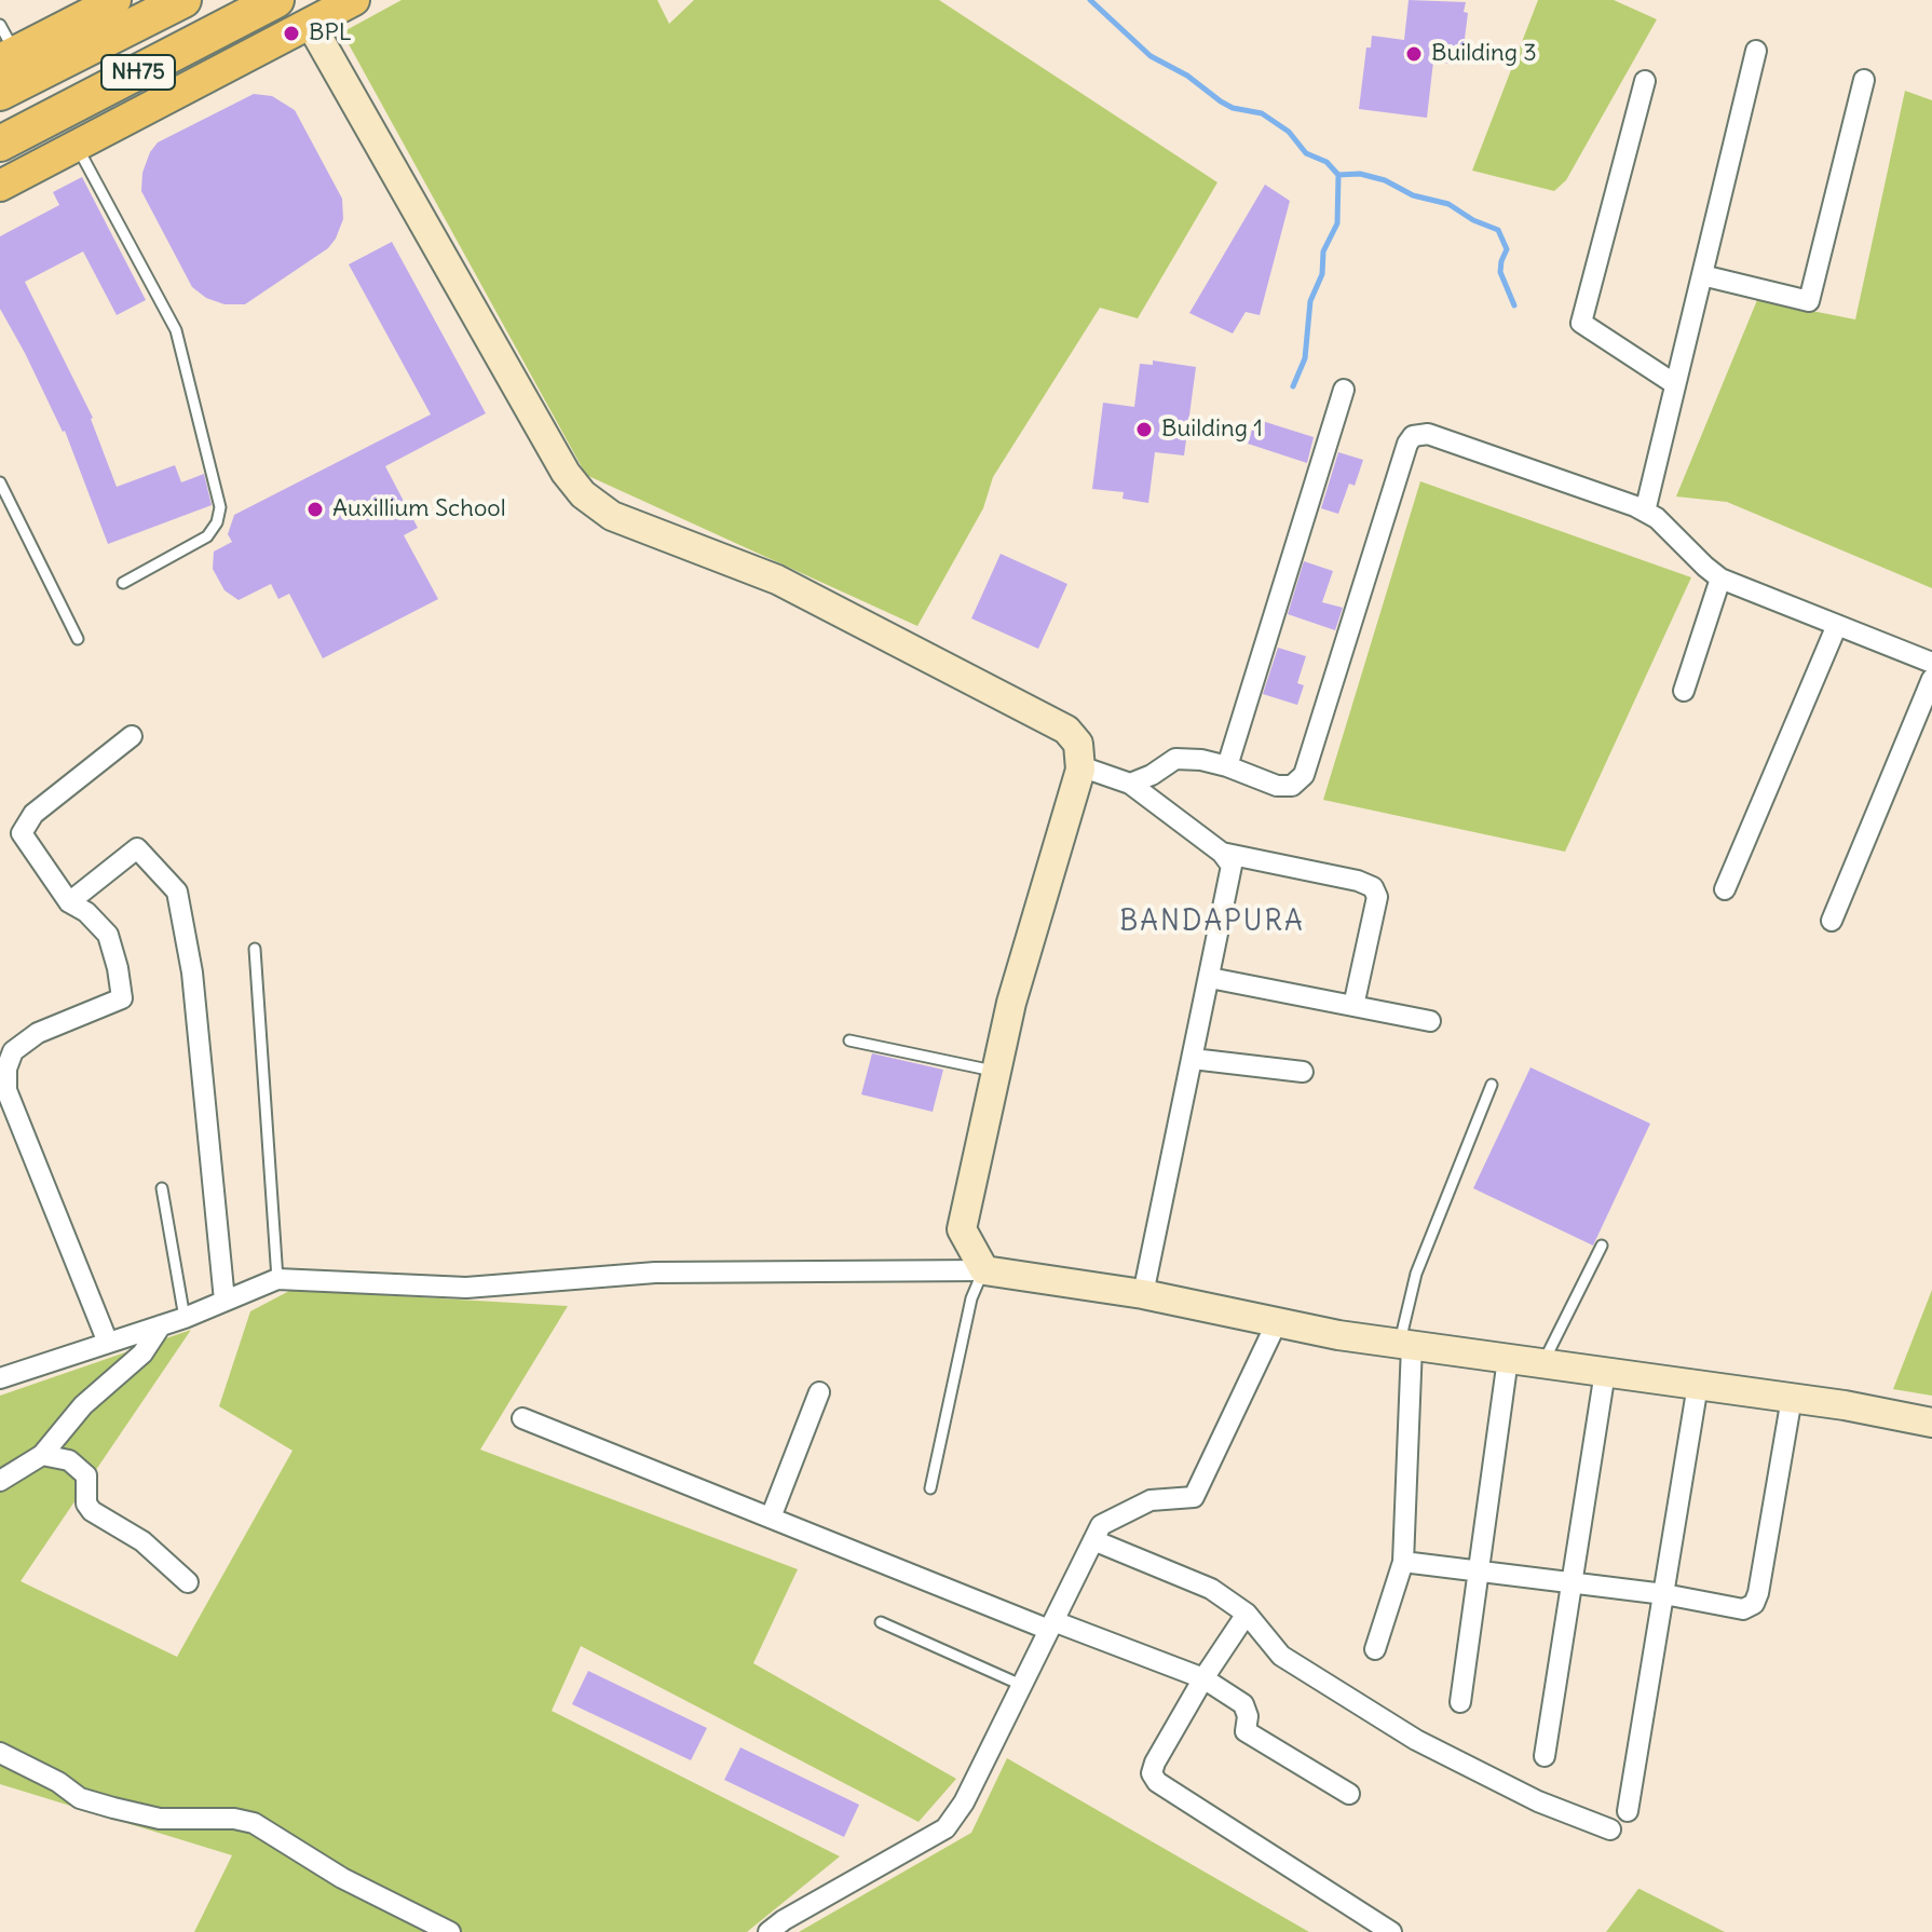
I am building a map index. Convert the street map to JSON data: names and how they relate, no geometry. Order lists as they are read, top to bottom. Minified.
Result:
{"streets":{"highway":["NH75"]},"districts":["BANDAPURA"],"places":["BPL","Building 3","Building 1","Auxillium School"]}
